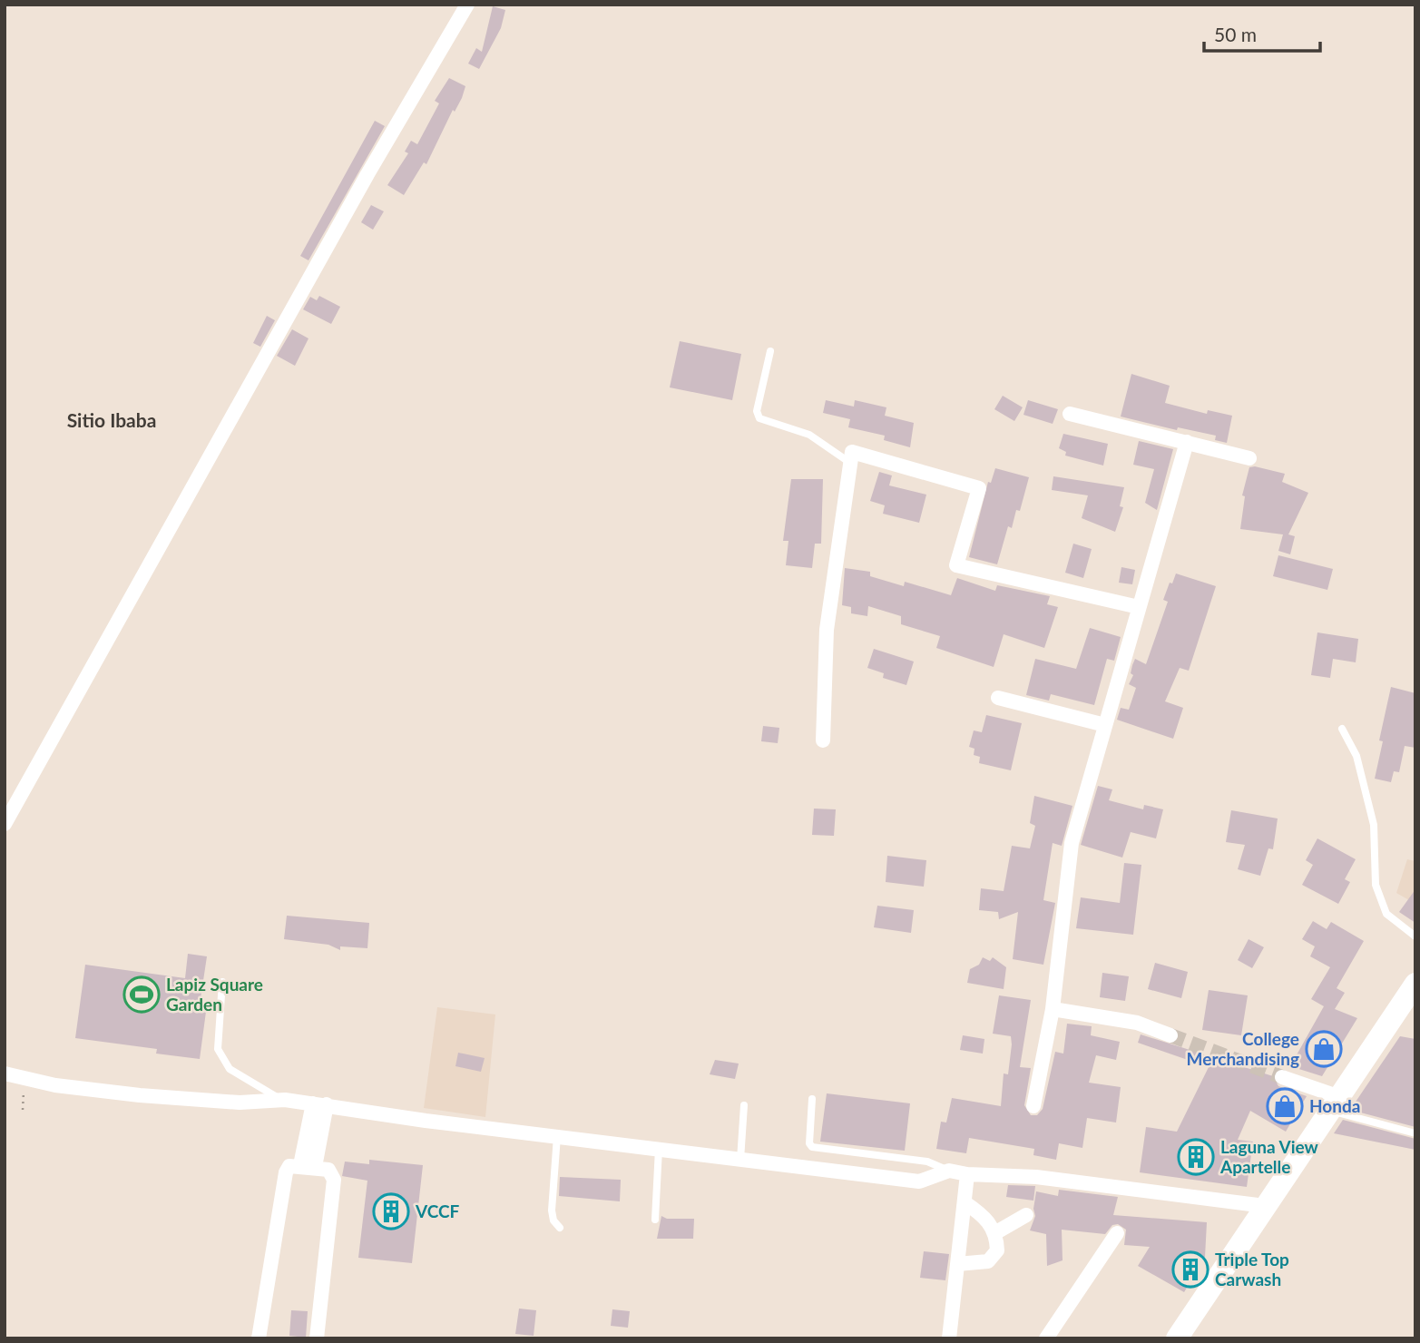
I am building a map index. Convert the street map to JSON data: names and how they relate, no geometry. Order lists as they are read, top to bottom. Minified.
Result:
{"districts":["Sitio Ibaba"],"places":{"sports":["Lapiz Square Garden"],"shop":["College Merchandising","Honda"],"building":["Laguna View Apartelle","VCCF","Triple Top Carwash"]},"scale_bar":"50 m"}
